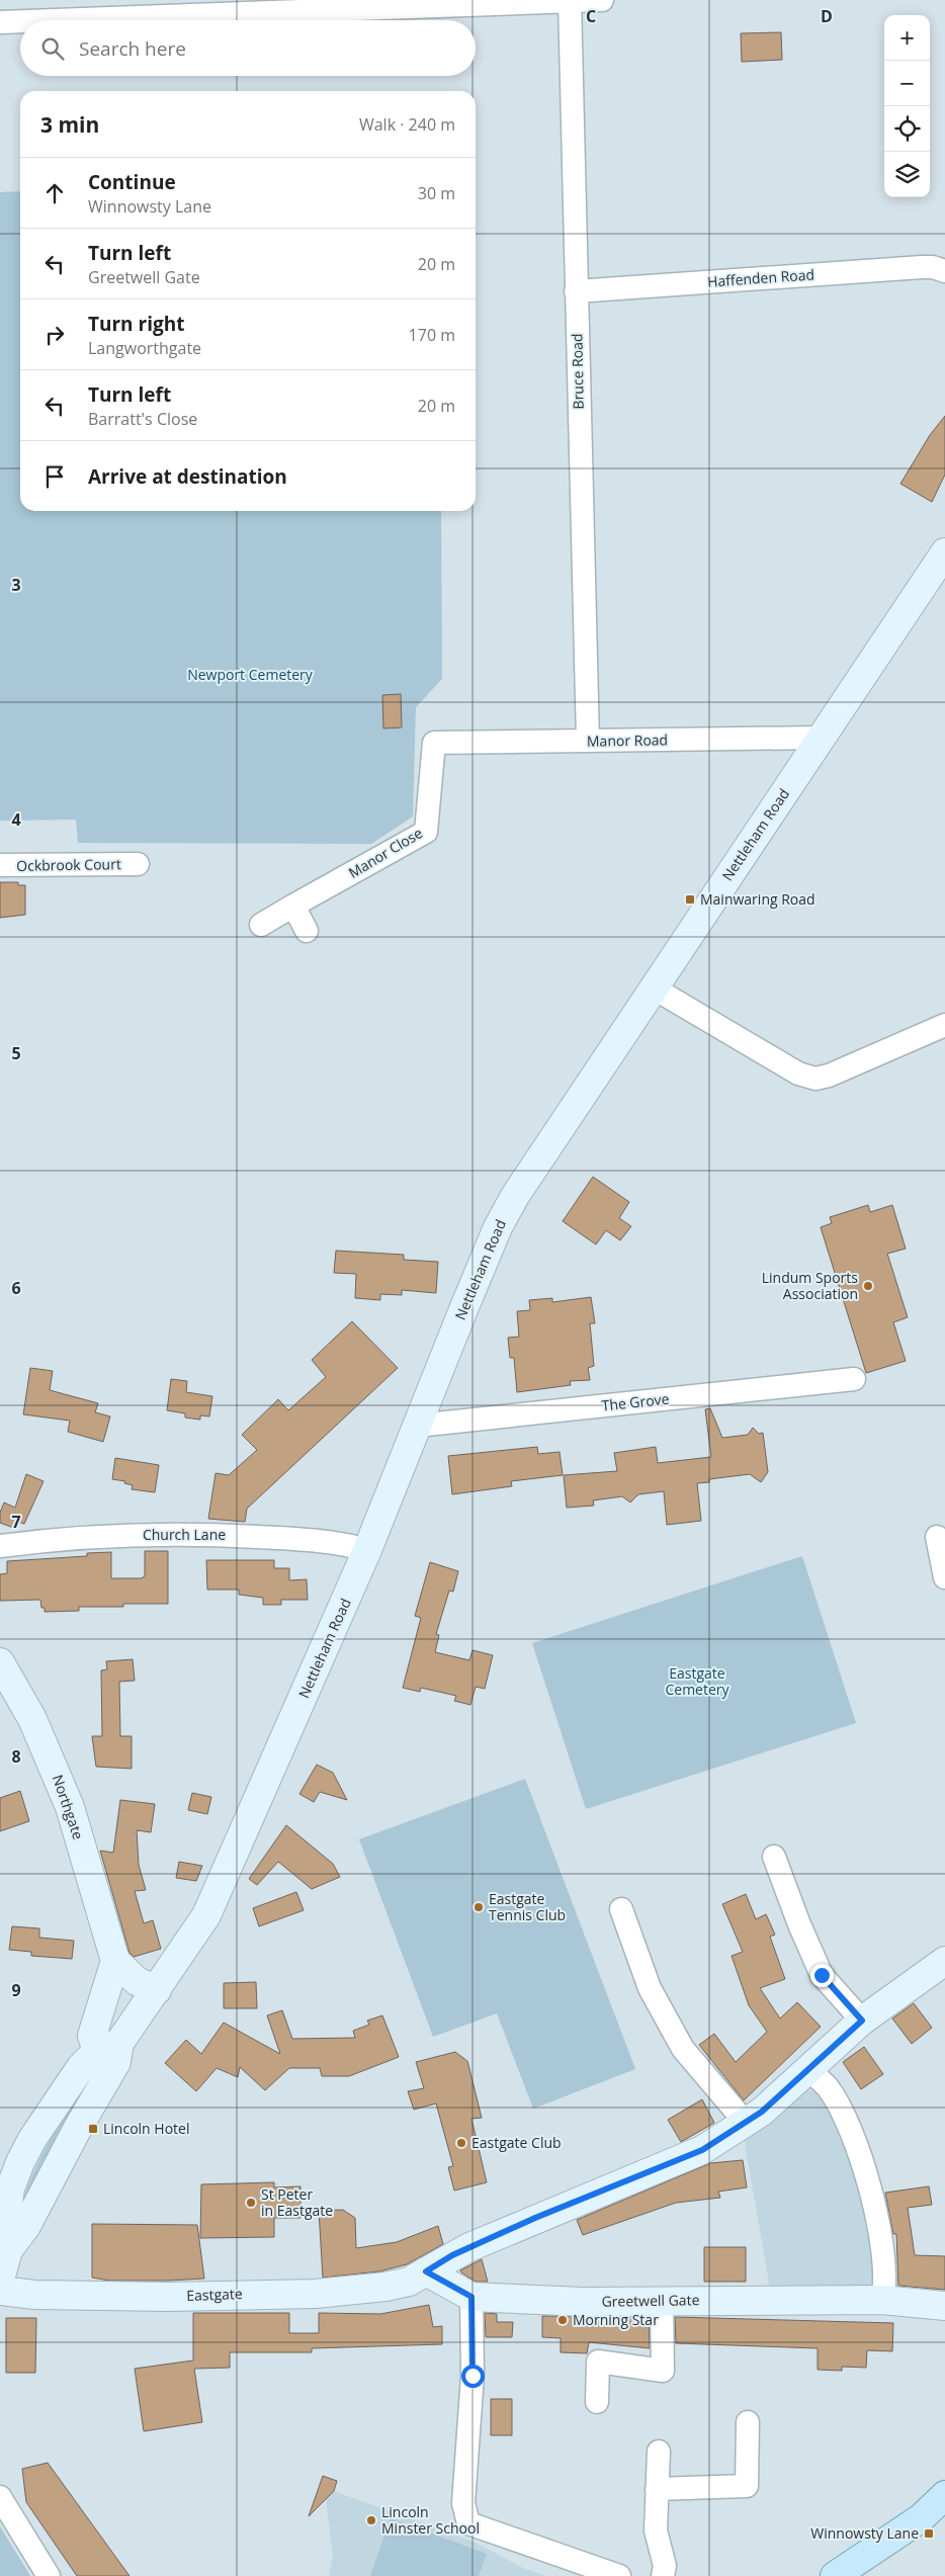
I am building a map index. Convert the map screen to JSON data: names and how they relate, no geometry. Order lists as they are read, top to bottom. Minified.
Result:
{"streets":{"street":["Haffenden Road","Bruce Road","Manor Road","Nettleham Road","Manor Close","Ockbrook Court","The Grove","Church Lane","Northgate","Eastgate","Greetwell Gate"]},"crossings":[["Haffenden Road","Bruce Road"],["Bruce Road","Manor Road"],["Manor Road","Nettleham Road"],["Manor Road","Manor Close"],["Nettleham Road","The Grove"],["Nettleham Road","Church Lane"],["Nettleham Road","Northgate"],["Eastgate","Greetwell Gate"]],"parks":["Newport Cemetery","Eastgate Cemetery"],"places":{"transit":["Mainwaring Road","Lincoln Hotel","Winnowsty Lane"],"other":["Lindum Sports Association","Eastgate Tennis Club","Eastgate Club","St Peter in Eastgate","Morning Star","Lincoln Minster School"]},"page":{"map_buttons":["+","−"],"search":"Search here","heading":["3 min","Walk · 240 m"],"list":[["Continue","Winnowsty Lane","30 m"],["Turn left","Greetwell Gate","20 m"],["Turn right","Langworthgate","170 m"],["Turn left","Barratt's Close","20 m"],"Arrive at destination"]},"grid":{"columns":["C","D"],"rows":["3","4","5","6","7","8","9"]}}
